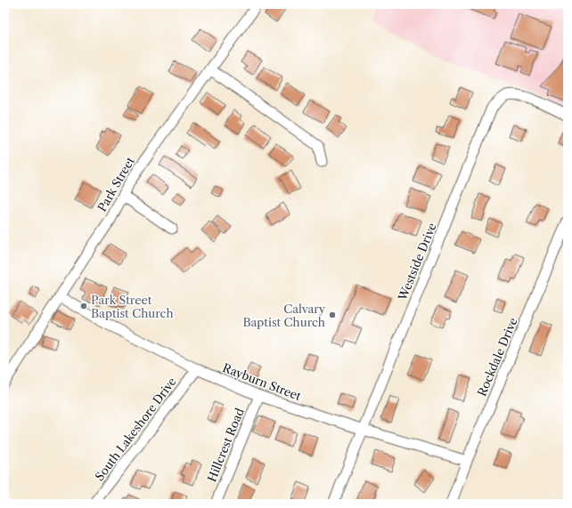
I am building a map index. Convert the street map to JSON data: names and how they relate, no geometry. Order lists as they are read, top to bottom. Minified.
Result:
{"streets":{"street":["Park Street","Westside Drive","Rockdale Drive","Rayburn Street","South Lakeshore Drive","Hillcrest Road"]},"crossings":[["Park Street","Rayburn Street"],["Westside Drive","Rayburn Street"],["Rockdale Drive","Rayburn Street"],["Rayburn Street","South Lakeshore Drive"],["Rayburn Street","Hillcrest Road"]],"places":["Park Street Baptist Church","Calvary Baptist Church"]}
